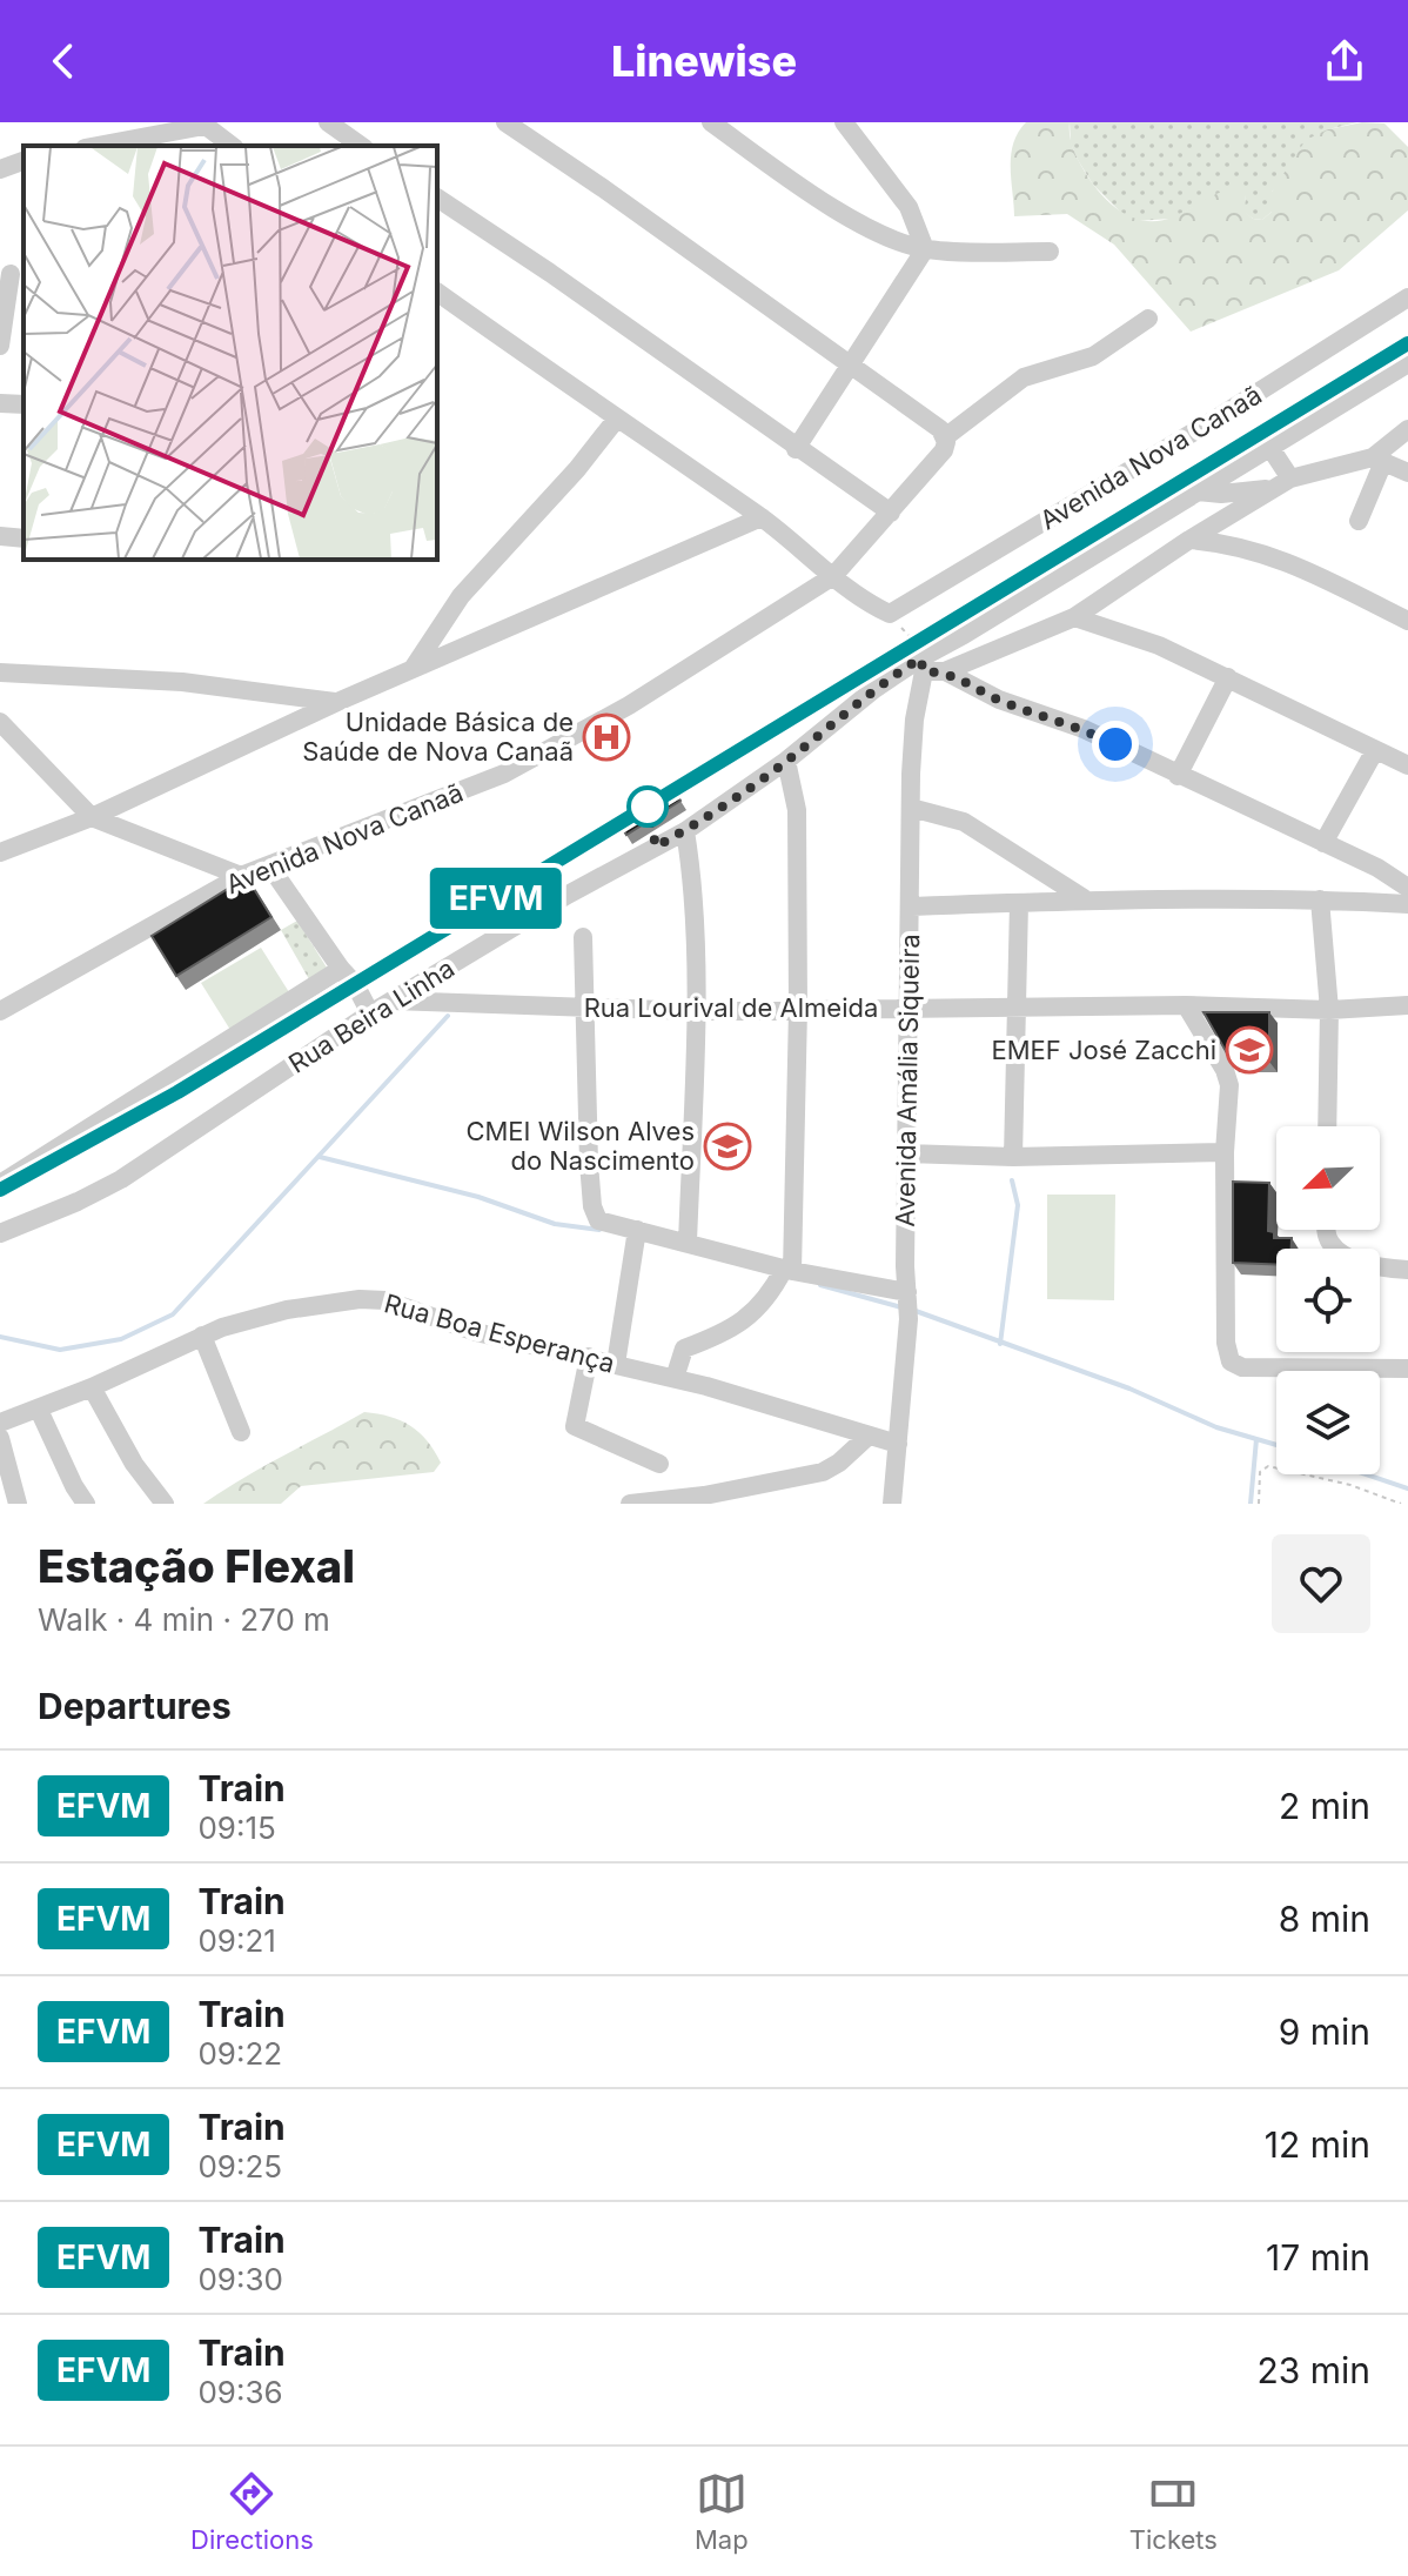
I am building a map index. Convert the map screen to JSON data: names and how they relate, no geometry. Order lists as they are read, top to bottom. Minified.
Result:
{"streets":{"street":["Avenida Nova Canaã","Rua Lourival de Almeida","Rua Beira Linha","Avenida Amália Siqueira","Rua Boa Esperança"]},"crossings":[["Rua Lourival de Almeida","Rua Beira Linha"],["Rua Lourival de Almeida","Avenida Amália Siqueira"],["Rua Beira Linha","Avenida Amália Siqueira"],["Avenida Amália Siqueira","Rua Boa Esperança"]],"places":{"hospital":["Unidade Básica de Saúde de Nova Canaã"],"school or university":["EMEF José Zacchi","CMEI Wilson Alves do Nascimento"]},"north":"bottom left","page":{"header":"Linewise","on_map":"EFVM","heading":[["Estação Flexal","Walk · 4 min · 270 m"],"Departures"],"list":[{"mark":"EFVM","name":"Train","note":"09:15","value":"2 min"},{"mark":"EFVM","name":"Train","note":"09:21","value":"8 min"},{"mark":"EFVM","name":"Train","note":"09:22","value":"9 min"},{"mark":"EFVM","name":"Train","note":"09:25","value":"12 min"},{"mark":"EFVM","name":"Train","note":"09:30","value":"17 min"},{"mark":"EFVM","name":"Train","note":"09:36","value":"23 min"}],"tabs":["Directions","Map","Tickets"]}}
